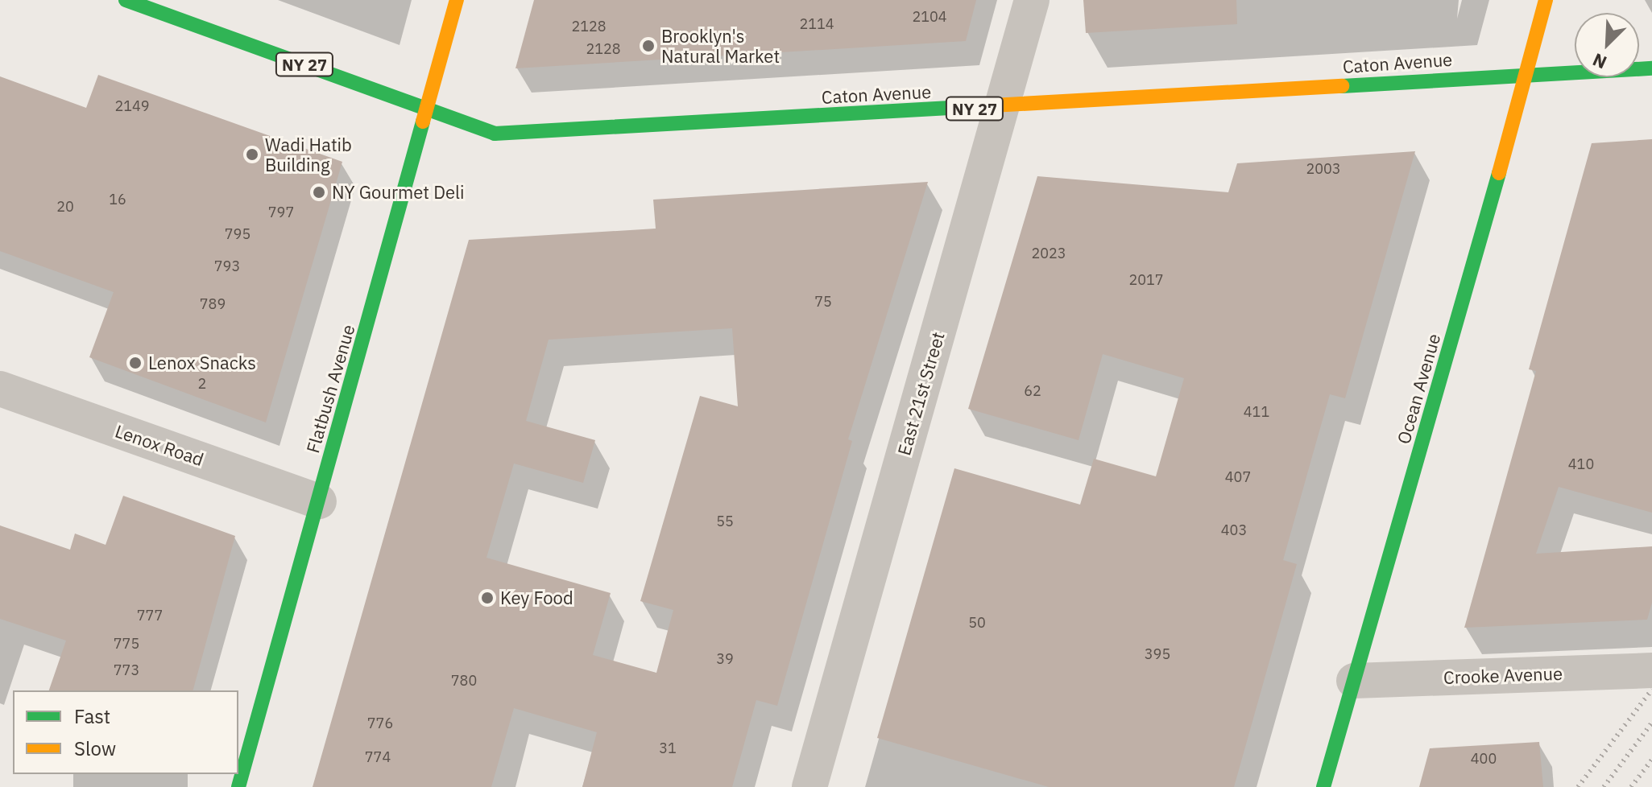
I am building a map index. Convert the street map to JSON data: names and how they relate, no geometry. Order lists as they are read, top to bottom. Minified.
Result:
{"streets":{"main road":["Caton Avenue","NY 27","Flatbush Avenue","Ocean Avenue"],"street":["East 21st Street","Lenox Road","Crooke Avenue"]},"crossings":[["Caton Avenue","Flatbush Avenue"],["Caton Avenue","Ocean Avenue"],["Caton Avenue","East 21st Street"],["Flatbush Avenue","Lenox Road"],["Ocean Avenue","Crooke Avenue"]],"places":["Brooklyn's Natural Market","Wadi Hatib Building","NY Gourmet Deli","Lenox Snacks","Key Food"],"house_numbers":["2104","2114","2128","2128","2149","2003","16","20","797","795","2023","793","2017","75","789","2","62","411","410","407","55","403","777","50","775","395","39","773","780","776","31","774","400"],"legend":["Fast","Slow"],"north":"bottom left"}
